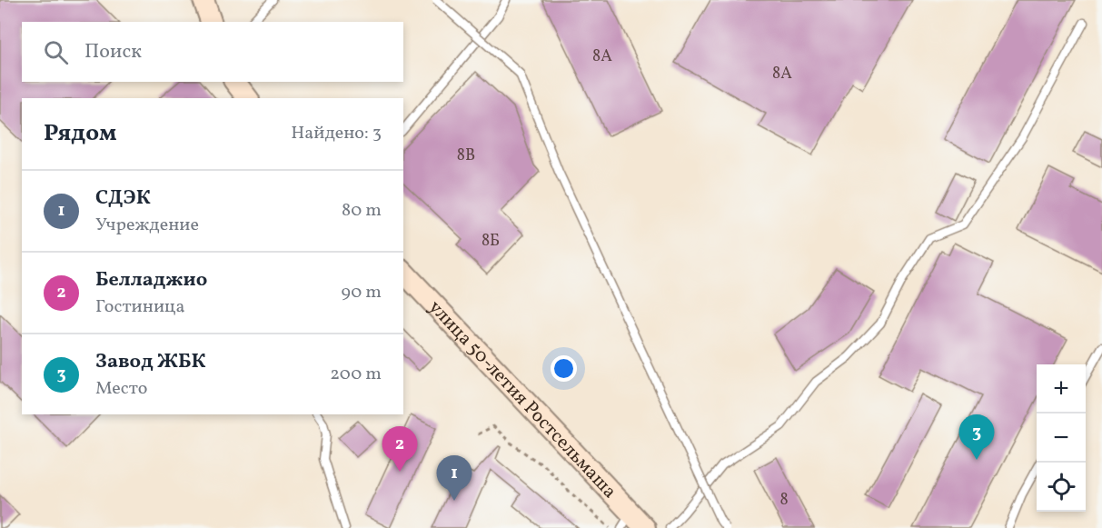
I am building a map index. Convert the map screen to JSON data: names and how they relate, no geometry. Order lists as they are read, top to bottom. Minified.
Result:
{"streets":{"main road":["улица 50-летия Ростсельмаша"]},"house_numbers":["8А","8А","8В","8Б","8"],"page":{"search":"Поиск","heading":["Рядом","Найдено: 3"],"list":[{"mark":"1","name":"СДЭК","note":"Учреждение","value":"80 m"},{"mark":"2","name":"Белладжио","note":"Гостиница","value":"90 m"},{"mark":"3","name":"Завод ЖБК","note":"Место","value":"200 m"}],"map_buttons":["+","−"],"pins":["3","2","1"]}}
